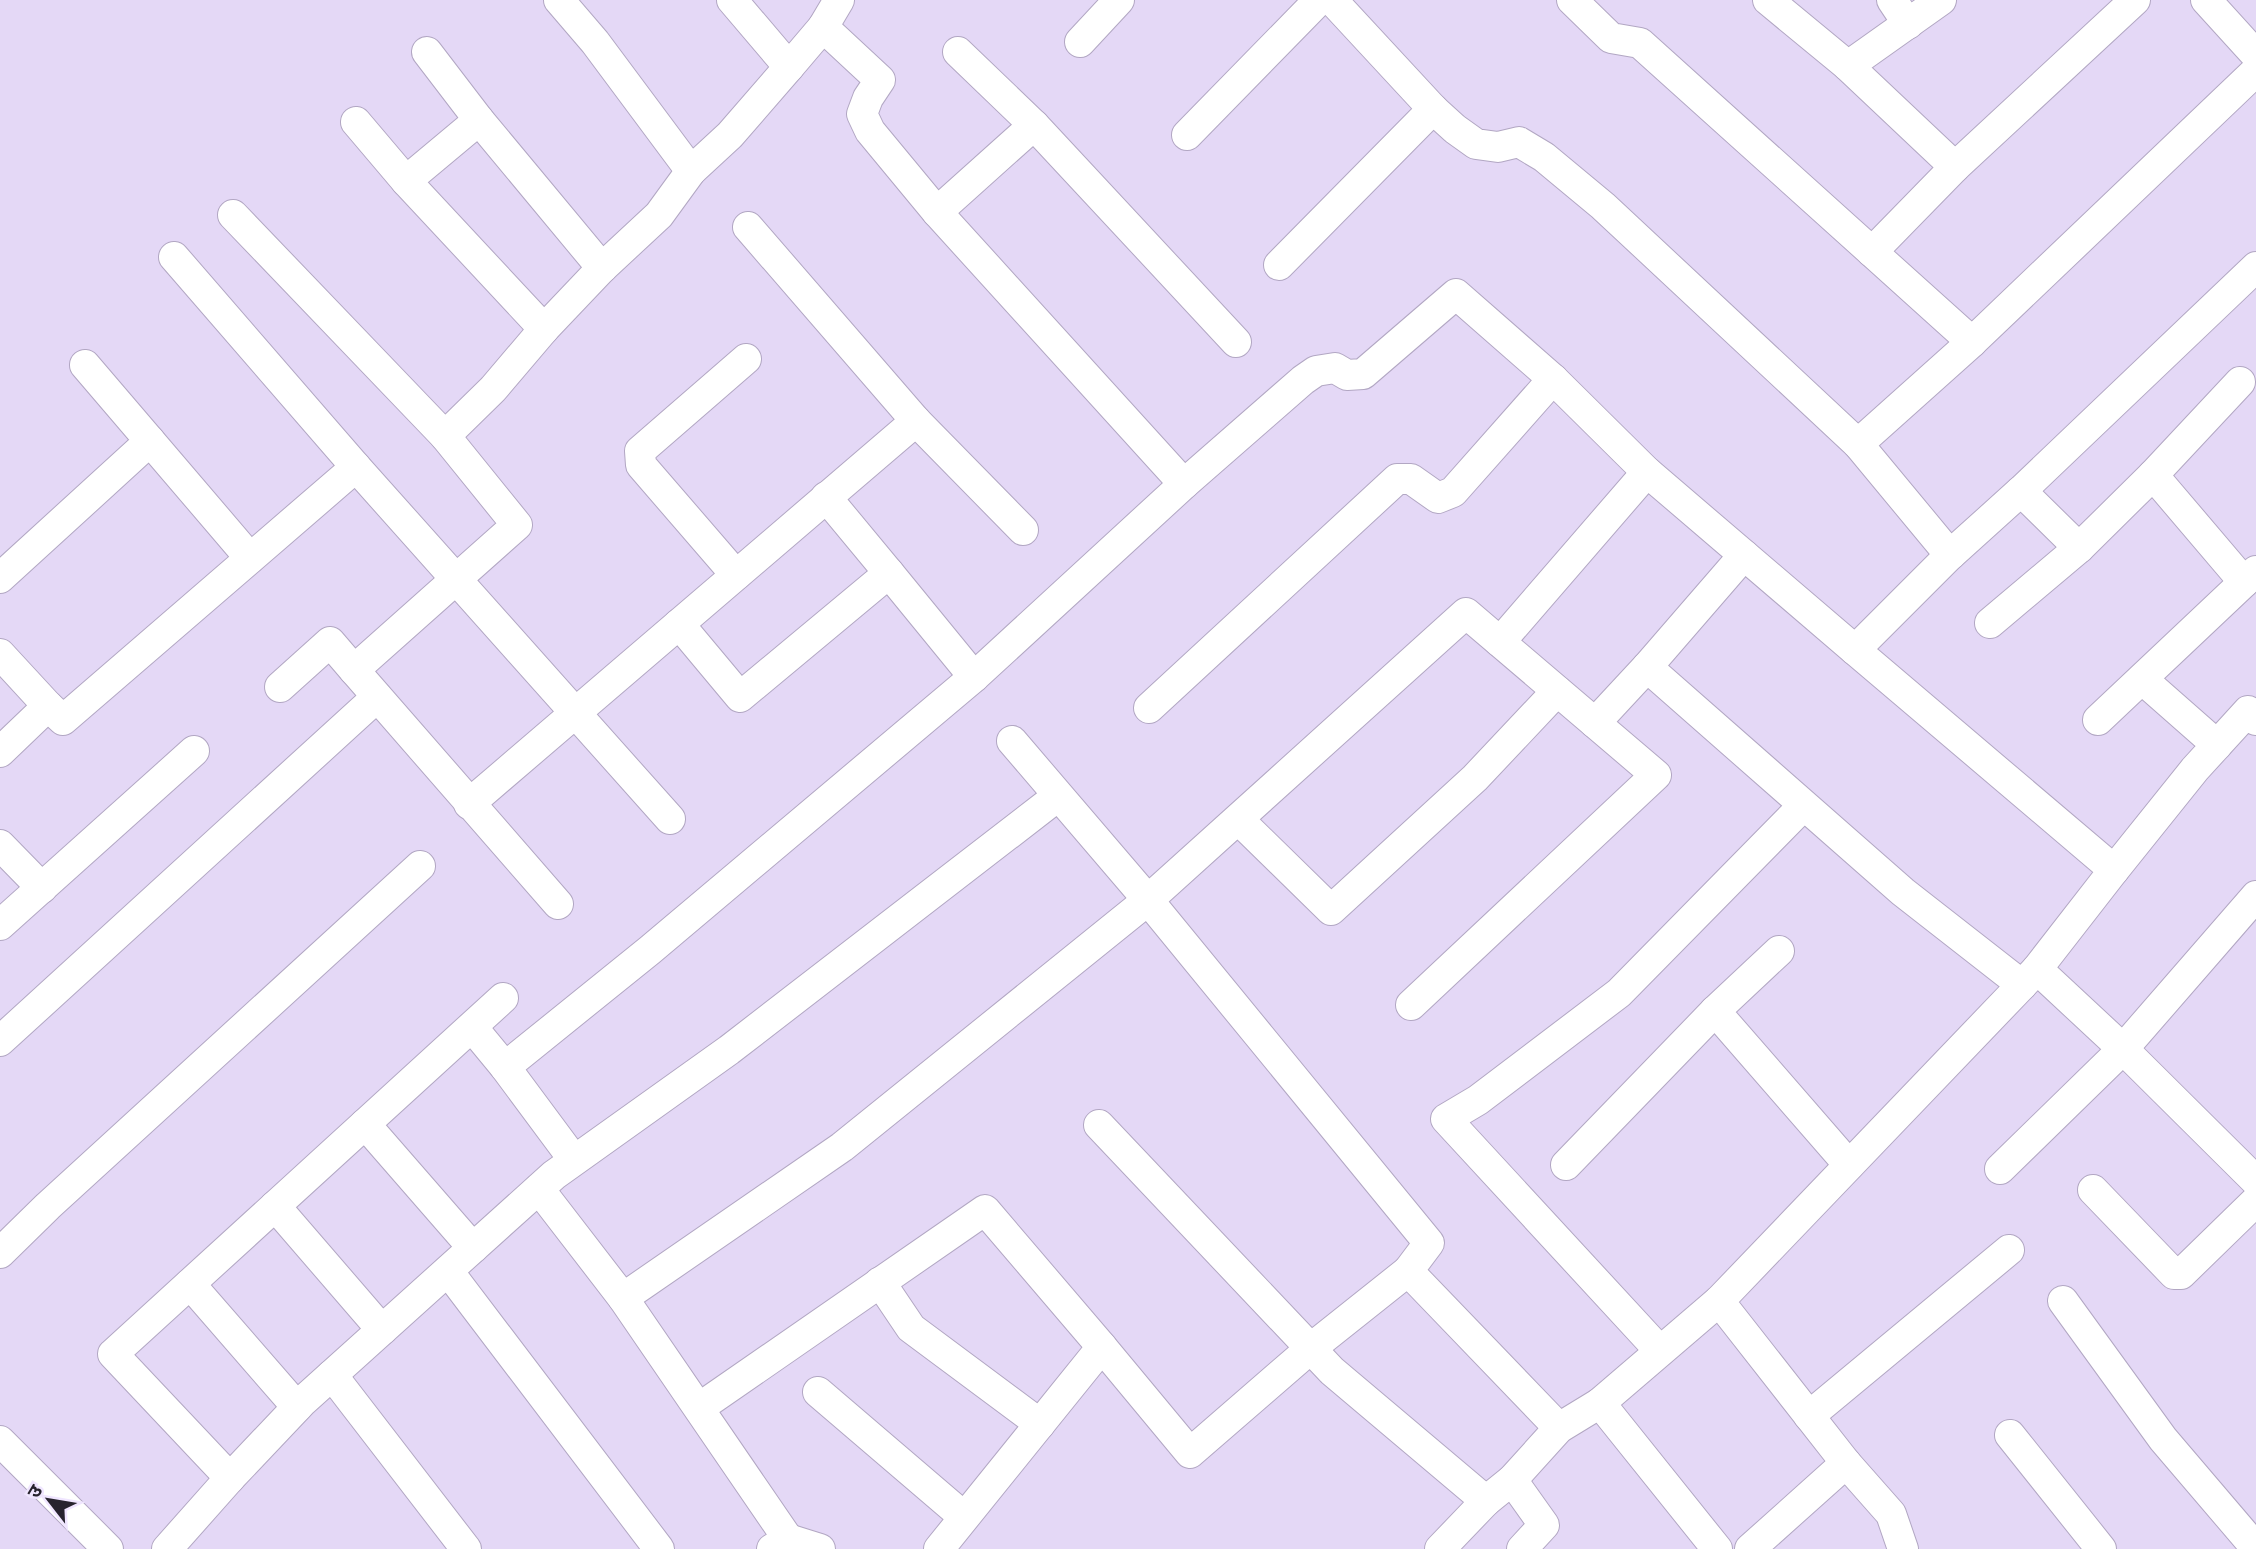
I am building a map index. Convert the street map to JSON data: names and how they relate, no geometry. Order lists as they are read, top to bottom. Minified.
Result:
{"north":"top left"}
